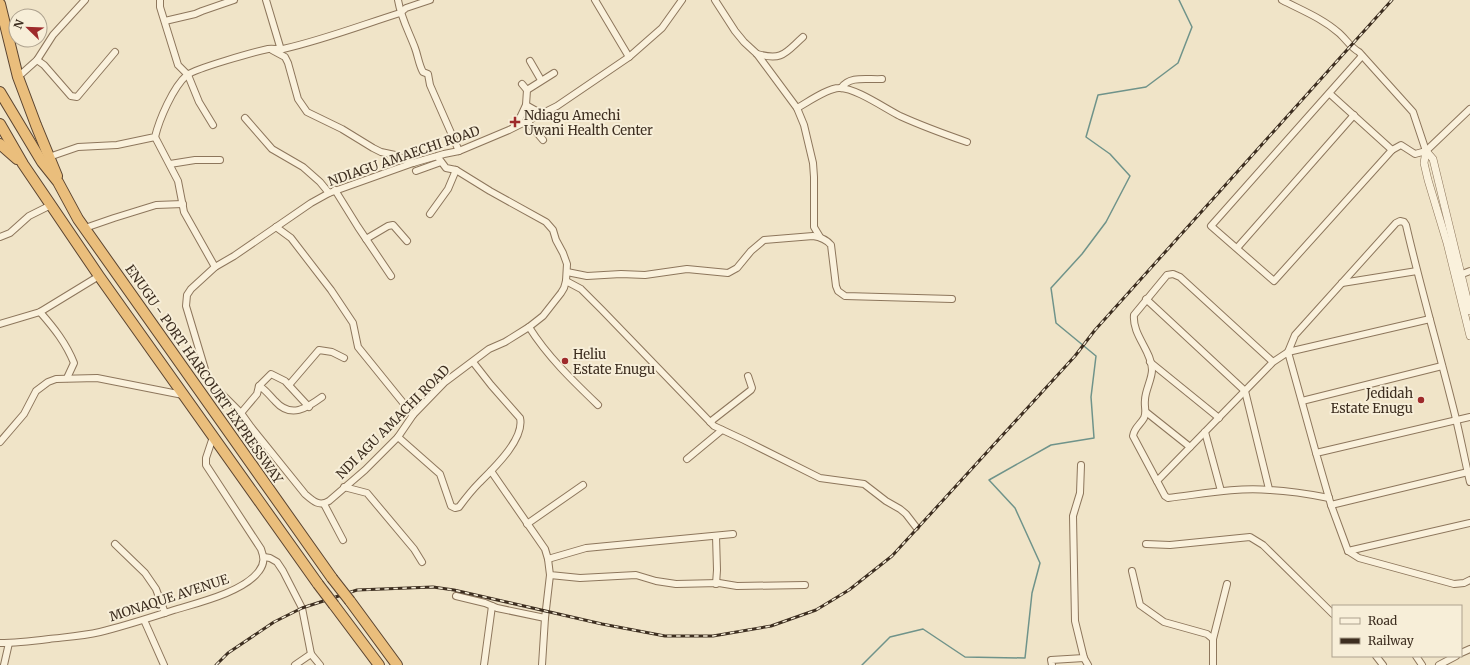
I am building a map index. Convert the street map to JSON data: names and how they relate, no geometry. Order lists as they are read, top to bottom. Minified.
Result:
{"streets":{"highway":["ENUGU - PORT HARCOURT EXPRESSWAY"],"street":["NDIAGU AMAECHI ROAD","NDI AGU AMACHI ROAD","MONAQUE AVENUE"]},"crossings":[["NDIAGU AMAECHI ROAD","NDI AGU AMACHI ROAD"]],"places":{"health":["Ndiagu Amechi Uwani Health Center"],"other":["Heliu Estate Enugu","Jedidah Estate Enugu"]},"legend":["Road","Railway"],"north":"top left"}
